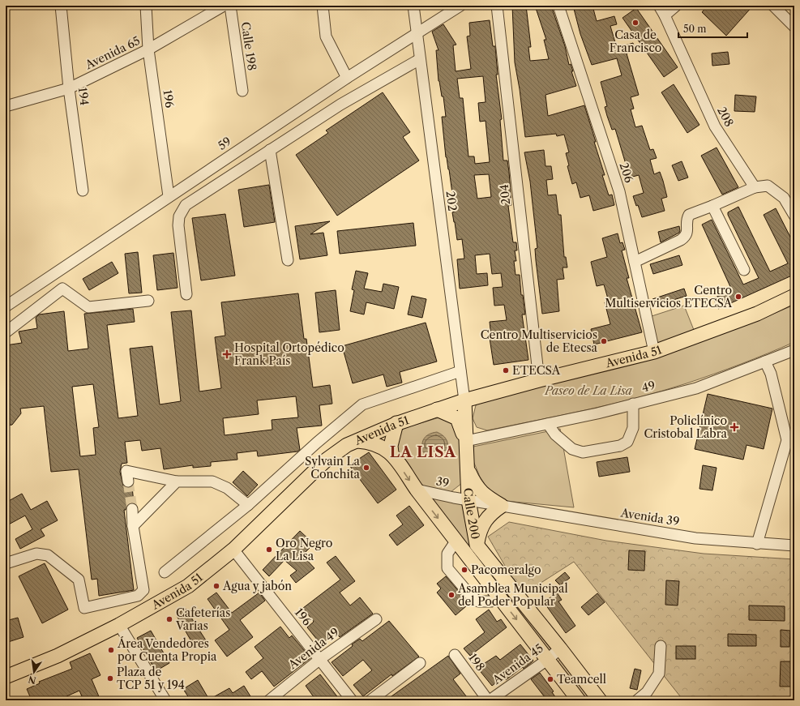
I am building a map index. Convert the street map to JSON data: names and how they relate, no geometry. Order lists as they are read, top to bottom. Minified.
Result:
{"streets":{"main road":["Avenida 51","Calle 200"],"street":["Calle 198","Avenida 65","194","196","208","59","206","204","202","49","39","Avenida 39","Avenida 49","198","Avenida 45"]},"crossings":[["Avenida 65","194"],["Avenida 65","196"],["196","59"],["196","Avenida 51"],["196","Avenida 49"],["59","202"],["206","Avenida 51"],["204","Avenida 51"],["202","Avenida 51"],["202","Calle 200"],["Avenida 51","Calle 200"],["49","Calle 200"],["39","Calle 200"],["39","Avenida 39"],["Calle 200","Avenida 45"],["198","Avenida 45"]],"districts":["LA LISA"],"parks":["Paseo de La Lisa"],"places":{"other":["Casa de Francisco","Centro Multiservicios ETECSA","Centro Multiservicios de Etecsa","ETECSA","Sylvain La Conchita","Oro Negro La Lisa","Pacomeralgo","Agua y jabón","Asamblea Municipal del Poder Popular","Cafeterías Varias","Área Vendedores por Cuenta Propia","Plaza de TCP 51 y 194","Teamcell"],"health":["Hospital Ortopédico Frank País","Policlínico Cristobal Labra"]},"scale_bar":"50 m","north":"bottom"}
